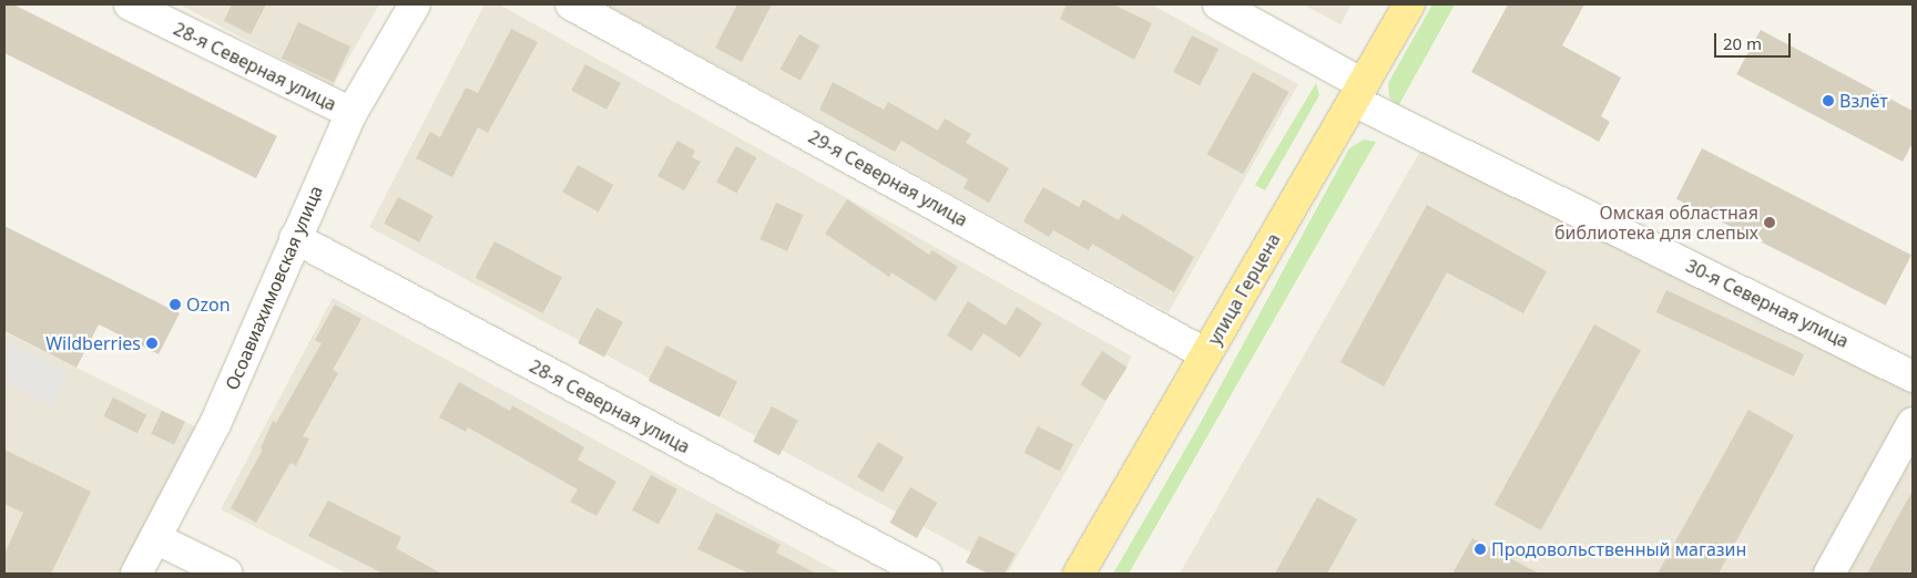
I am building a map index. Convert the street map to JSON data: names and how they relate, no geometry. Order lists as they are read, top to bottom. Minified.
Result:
{"streets":{"main road":["улица Герцена"],"street":["28-я Северная улица","29-я Северная улица","Осоавиахимовская улица","30-я Северная улица"]},"crossings":[["28-я Северная улица","Осоавиахимовская улица"],["29-я Северная улица","улица Герцена"],["улица Герцена","30-я Северная улица"]],"places":["Взлёт","Омская областная библиотека для слепых","Ozon","Wildberries","Продовольственный магазин"],"scale_bar":"20 m"}
